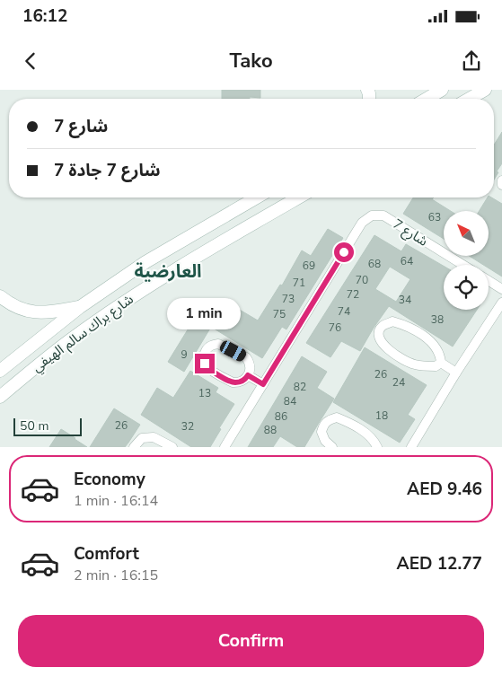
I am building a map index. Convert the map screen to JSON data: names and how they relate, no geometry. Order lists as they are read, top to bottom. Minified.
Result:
{"streets":{"main road":["شارع براك سالم الهيفي"],"street":["شارع 7"]},"districts":["العارضية"],"house_numbers":["63","64","68","69","70","71","72","73","34","74","75","38","76","9","26","24","82","13","84","18","86","26","32","88"],"scale_bar":"50 m","north":"top left","page":{"status":"16:12","header":"Tako","banner":["شارع 7","شارع 7 جادة 7"],"bubble":"1 min","scale":"50 m","list":[{"name":"Economy","note":"1 min · 16:14","value":"AED 9.46"},{"name":"Comfort","note":"2 min · 16:15","value":"AED 12.77"}],"buttons":"Confirm"}}
